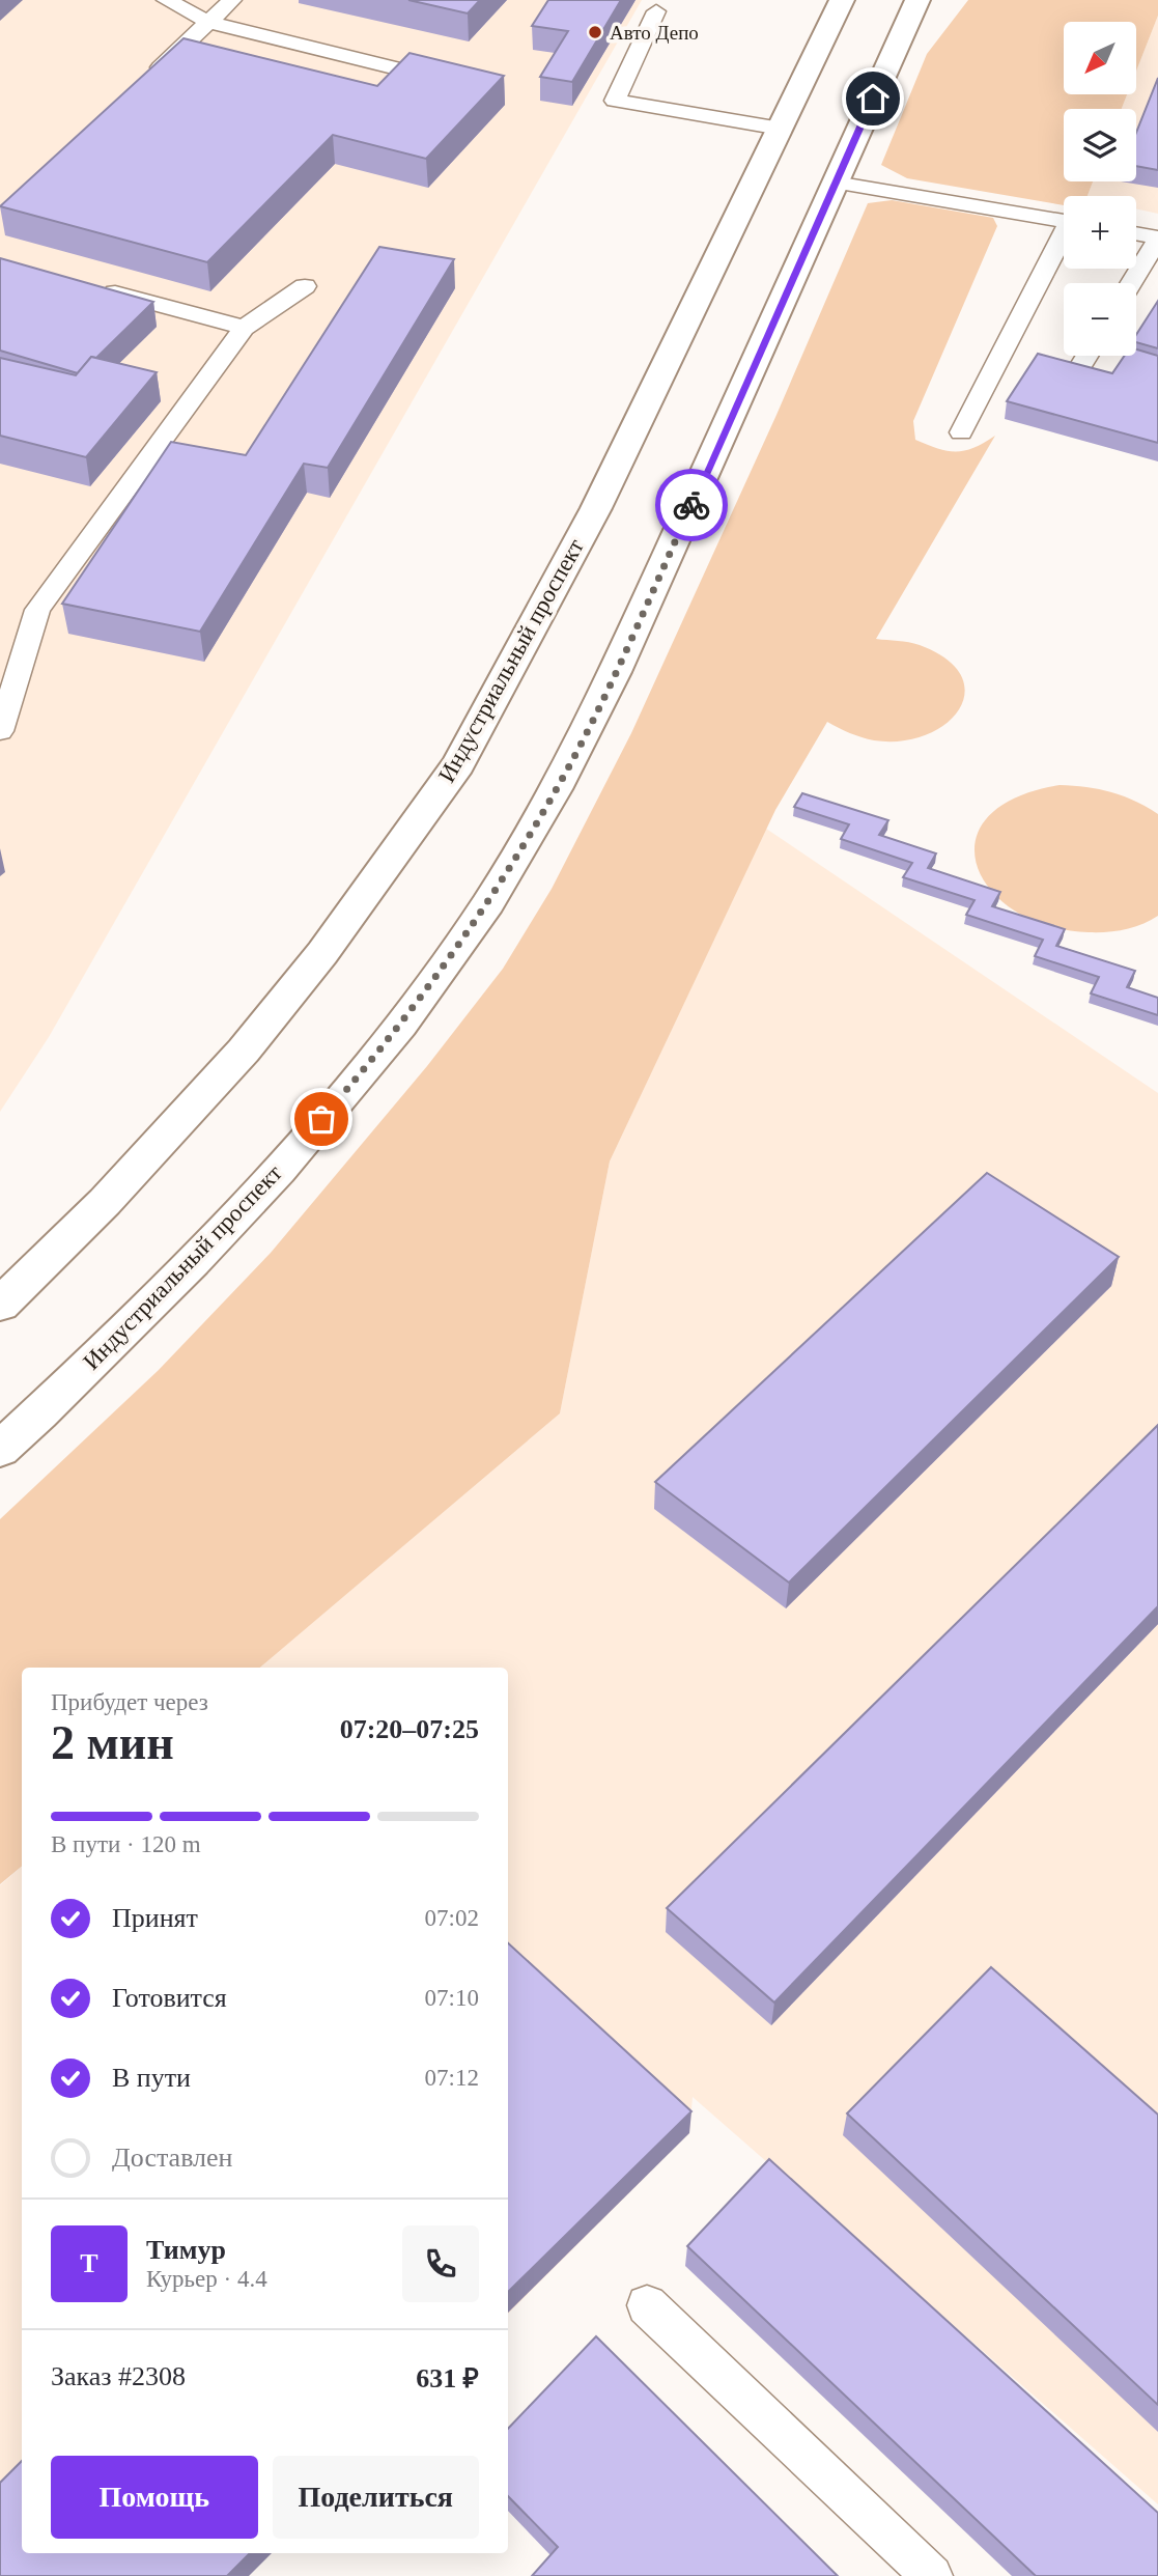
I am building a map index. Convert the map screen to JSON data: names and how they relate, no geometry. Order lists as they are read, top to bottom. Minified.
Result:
{"streets":{"main road":["Индустриальный проспект"]},"places":["Авто Депо"],"north":"bottom left","page":{"map_buttons":["+","−"],"heading":["2 мин","Прибудет через","07:20–07:25"],"panel":["Тимур","Курьер · 4.4","Заказ #2308","631 ₽"],"bar":"В пути · 120 m","list":[["Принят","07:02"],["Готовится","07:10"],["В пути","07:12"],"Доставлен"],"round":"Т","buttons":["Помощь","Поделиться"]}}
